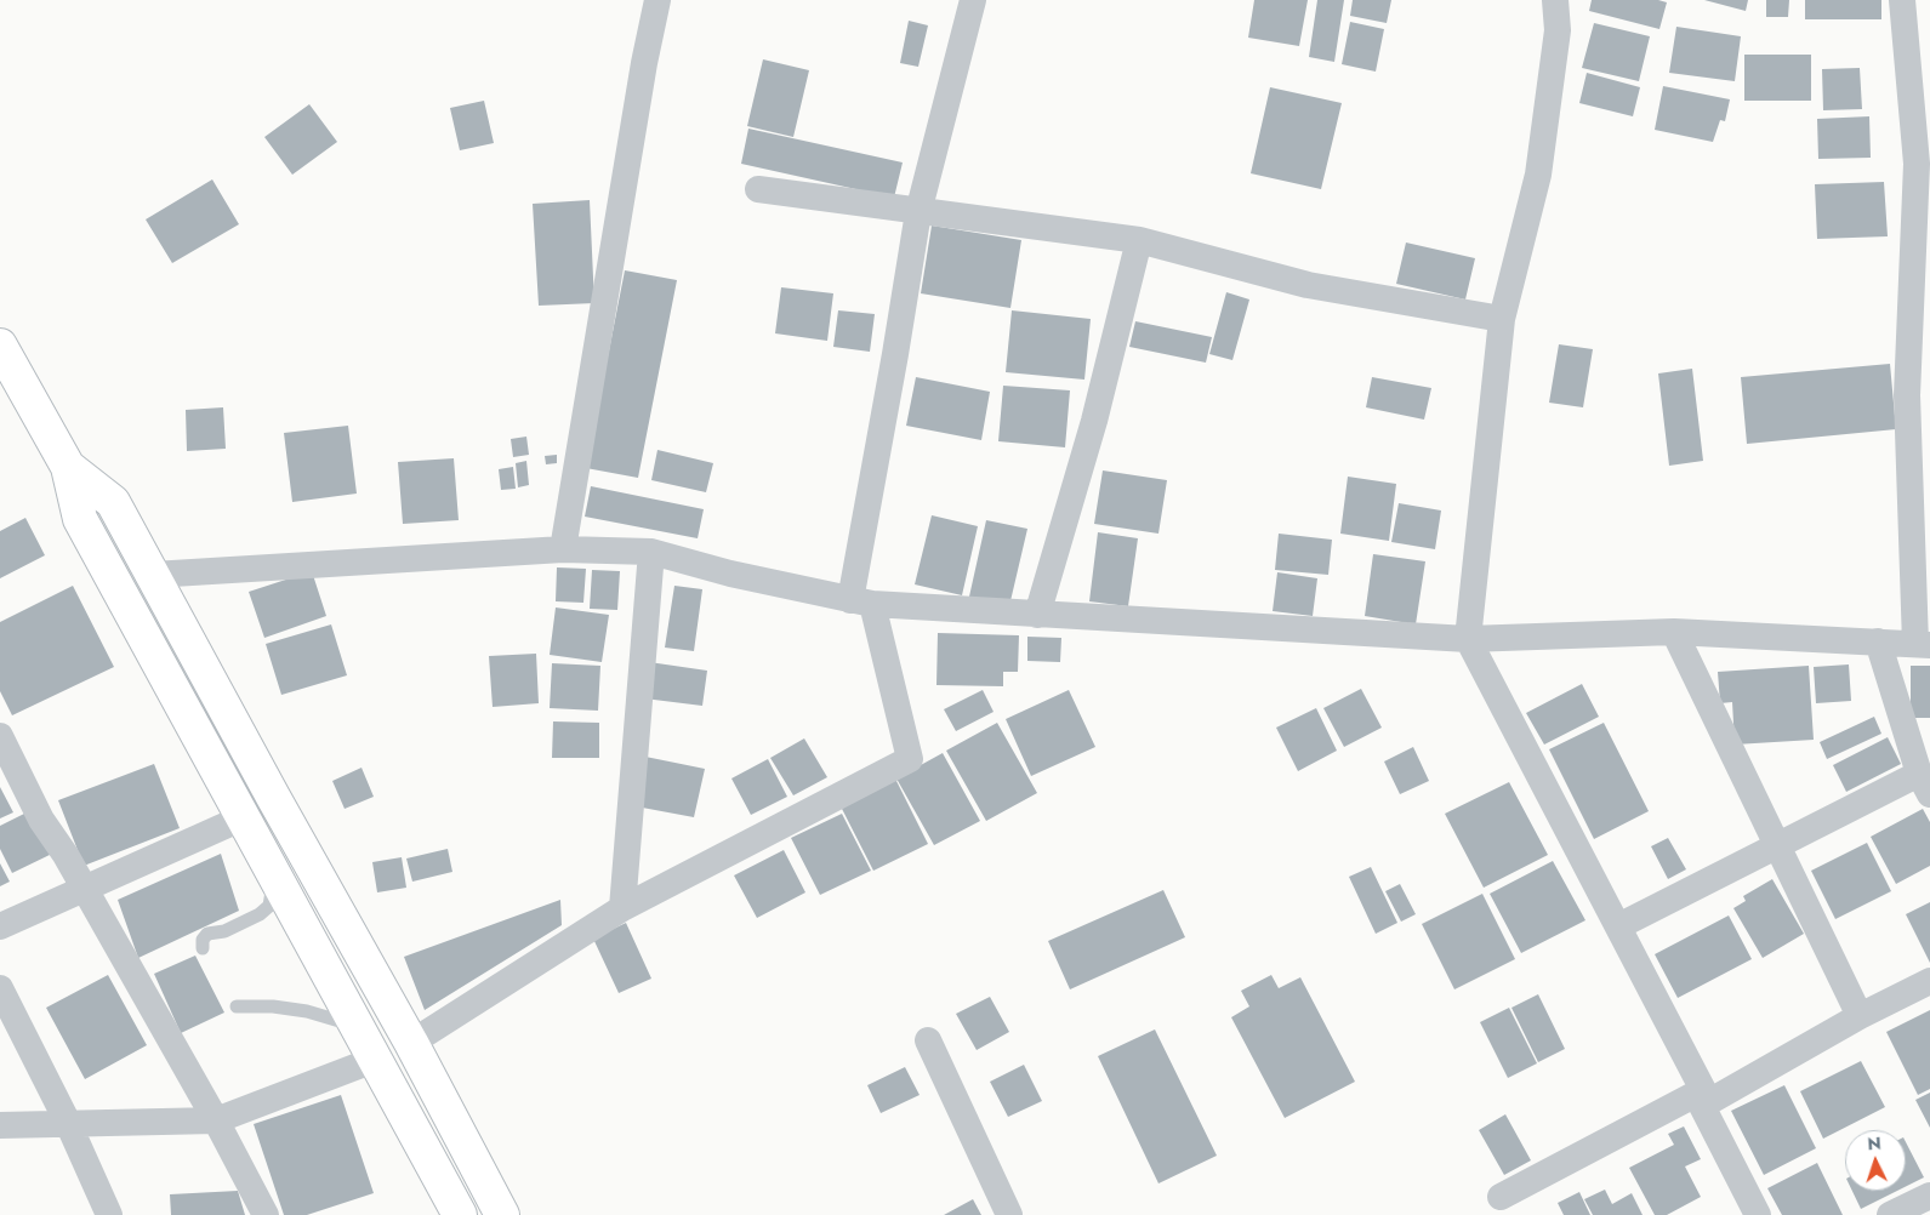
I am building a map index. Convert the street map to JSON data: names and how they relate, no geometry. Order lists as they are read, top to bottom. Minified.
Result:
{"north":"top"}
